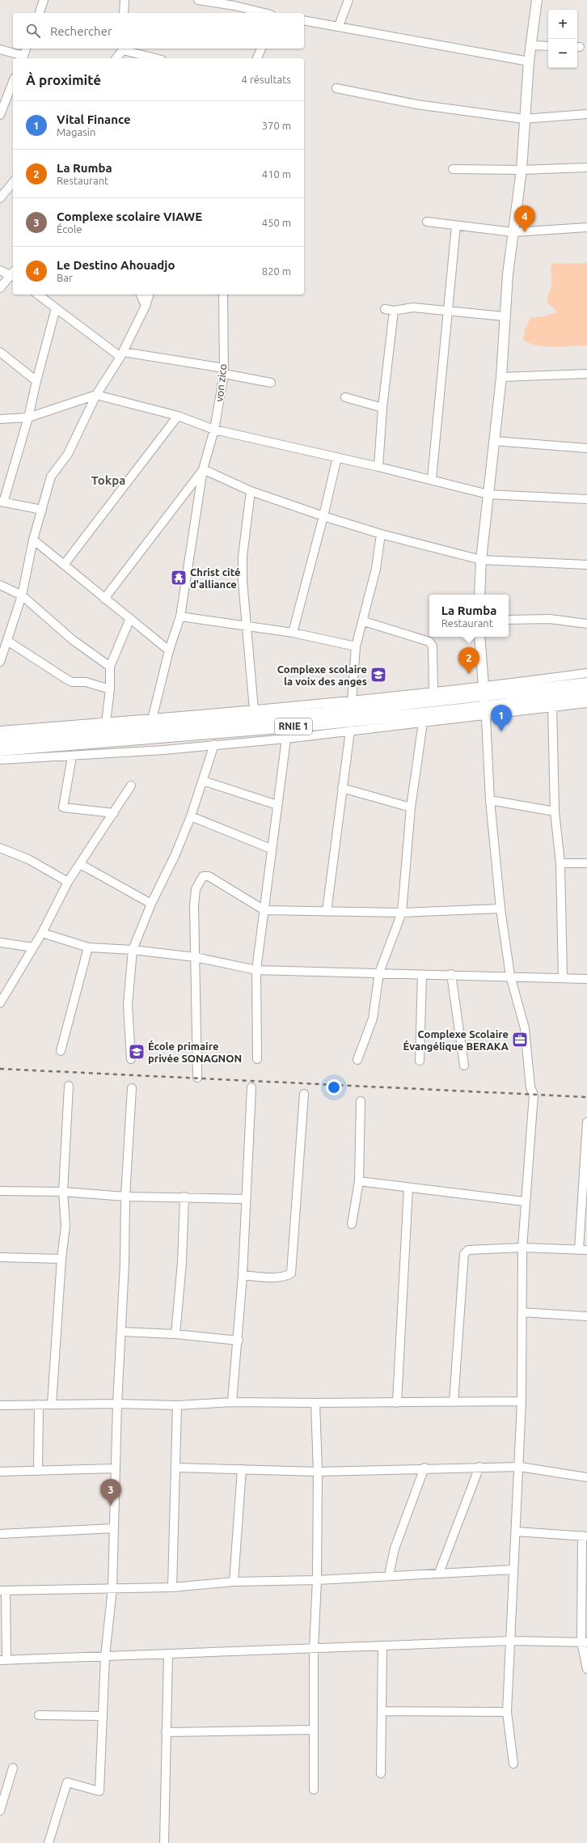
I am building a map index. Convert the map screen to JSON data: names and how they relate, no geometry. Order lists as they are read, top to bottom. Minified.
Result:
{"streets":{"highway":["RNIE 1"],"street":["von zico"]},"districts":["Tokpa"],"places":{"temple":["Christ cité d'alliance"],"school or university":["Complexe scolaire la voix des anges","École primaire privée SONAGNON"],"office":["Complexe Scolaire Évangélique BERAKA"]},"page":{"map_buttons":["+","−"],"search":"Rechercher","heading":["À proximité","4 résultats"],"list":[{"mark":"1","name":"Vital Finance","note":"Magasin","value":"370 m"},{"mark":"2","name":"La Rumba","note":"Restaurant","value":"410 m"},{"mark":"3","name":"Complexe scolaire VIAWE","note":"École","value":"450 m"},{"mark":"4","name":"Le Destino Ahouadjo","note":"Bar","value":"820 m"}],"pins":["4","2","1","3"],"popup":["La Rumba","Restaurant"]}}
